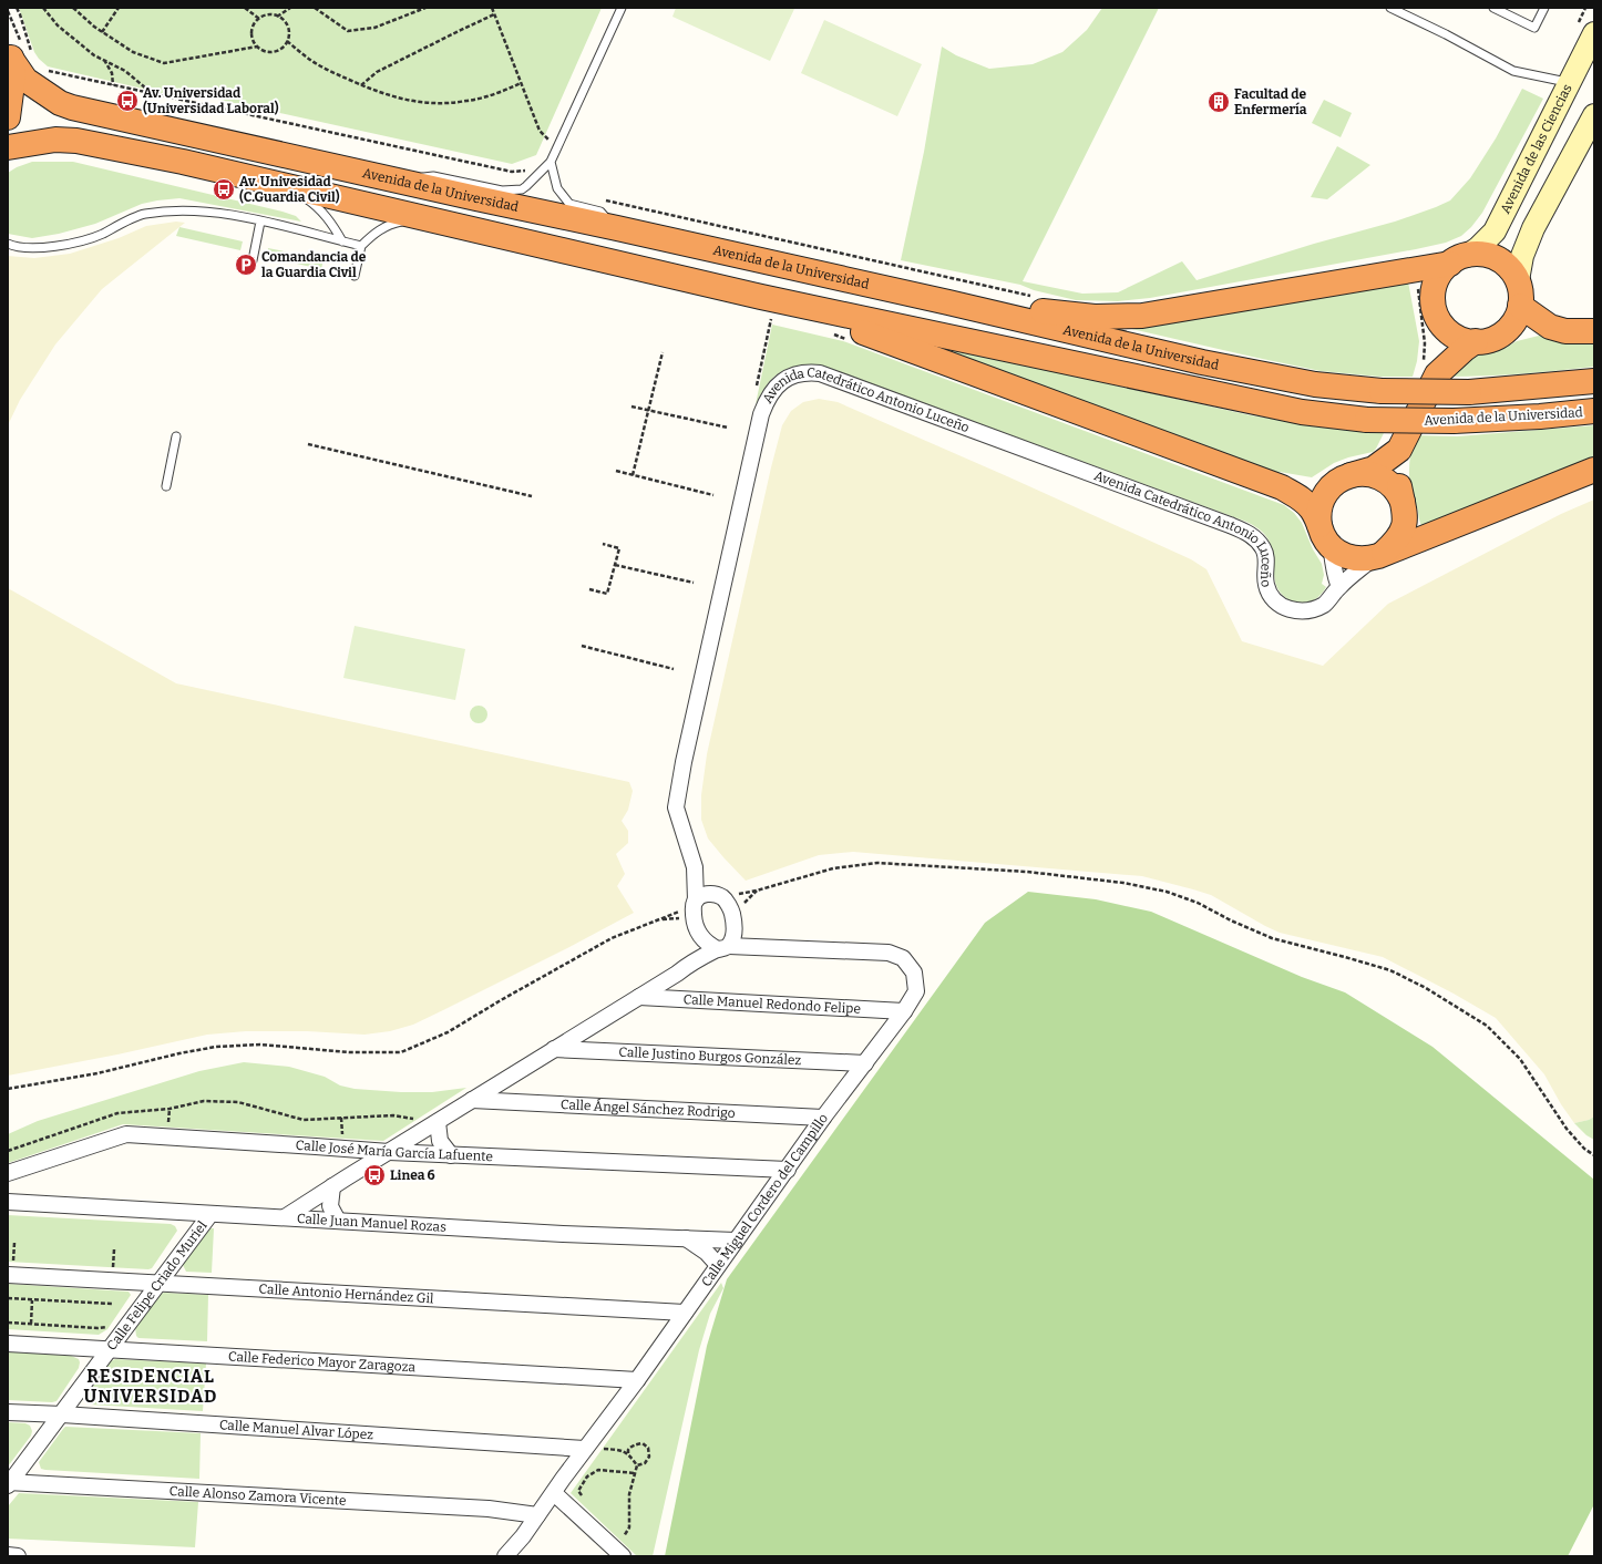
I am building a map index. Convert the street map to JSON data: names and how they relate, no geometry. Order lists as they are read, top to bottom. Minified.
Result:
{"streets":{"highway":["Avenida de la Universidad"],"main road":["Avenida de las Ciencias"],"street":["Avenida Catedrático Antonio Luceño","Calle Manuel Redondo Felipe","Calle Justino Burgos González","Calle Ángel Sánchez Rodrigo","Calle José María García Lafuente","Calle Miguel Cordero del Campillo","Calle Juan Manuel Rozas","Calle Felipe Criado Muriel","Calle Antonio Hernández Gil","Calle Federico Mayor Zaragoza","Calle Manuel Alvar López","Calle Alonso Zamora Vicente"]},"crossings":[["Avenida Catedrático Antonio Luceño","Calle Miguel Cordero del Campillo"],["Calle Manuel Redondo Felipe","Calle Miguel Cordero del Campillo"],["Calle Justino Burgos González","Calle Miguel Cordero del Campillo"],["Calle Ángel Sánchez Rodrigo","Calle Miguel Cordero del Campillo"],["Calle José María García Lafuente","Calle Miguel Cordero del Campillo"],["Calle Miguel Cordero del Campillo","Calle Juan Manuel Rozas"],["Calle Miguel Cordero del Campillo","Calle Antonio Hernández Gil"],["Calle Miguel Cordero del Campillo","Calle Federico Mayor Zaragoza"],["Calle Miguel Cordero del Campillo","Calle Manuel Alvar López"],["Calle Miguel Cordero del Campillo","Calle Alonso Zamora Vicente"],["Calle Juan Manuel Rozas","Calle Felipe Criado Muriel"],["Calle Felipe Criado Muriel","Calle Antonio Hernández Gil"],["Calle Felipe Criado Muriel","Calle Federico Mayor Zaragoza"],["Calle Felipe Criado Muriel","Calle Manuel Alvar López"],["Calle Felipe Criado Muriel","Calle Alonso Zamora Vicente"]],"districts":["RESIDENCIAL UNIVERSIDAD"],"places":{"bus stop":["Av. Universidad (Universidad Laboral)","Av. Univesidad (C.Guardia Civil)","Linea 6"],"building":["Facultad de Enfermería"],"parking":["Comandancia de la Guardia Civil"]}}
